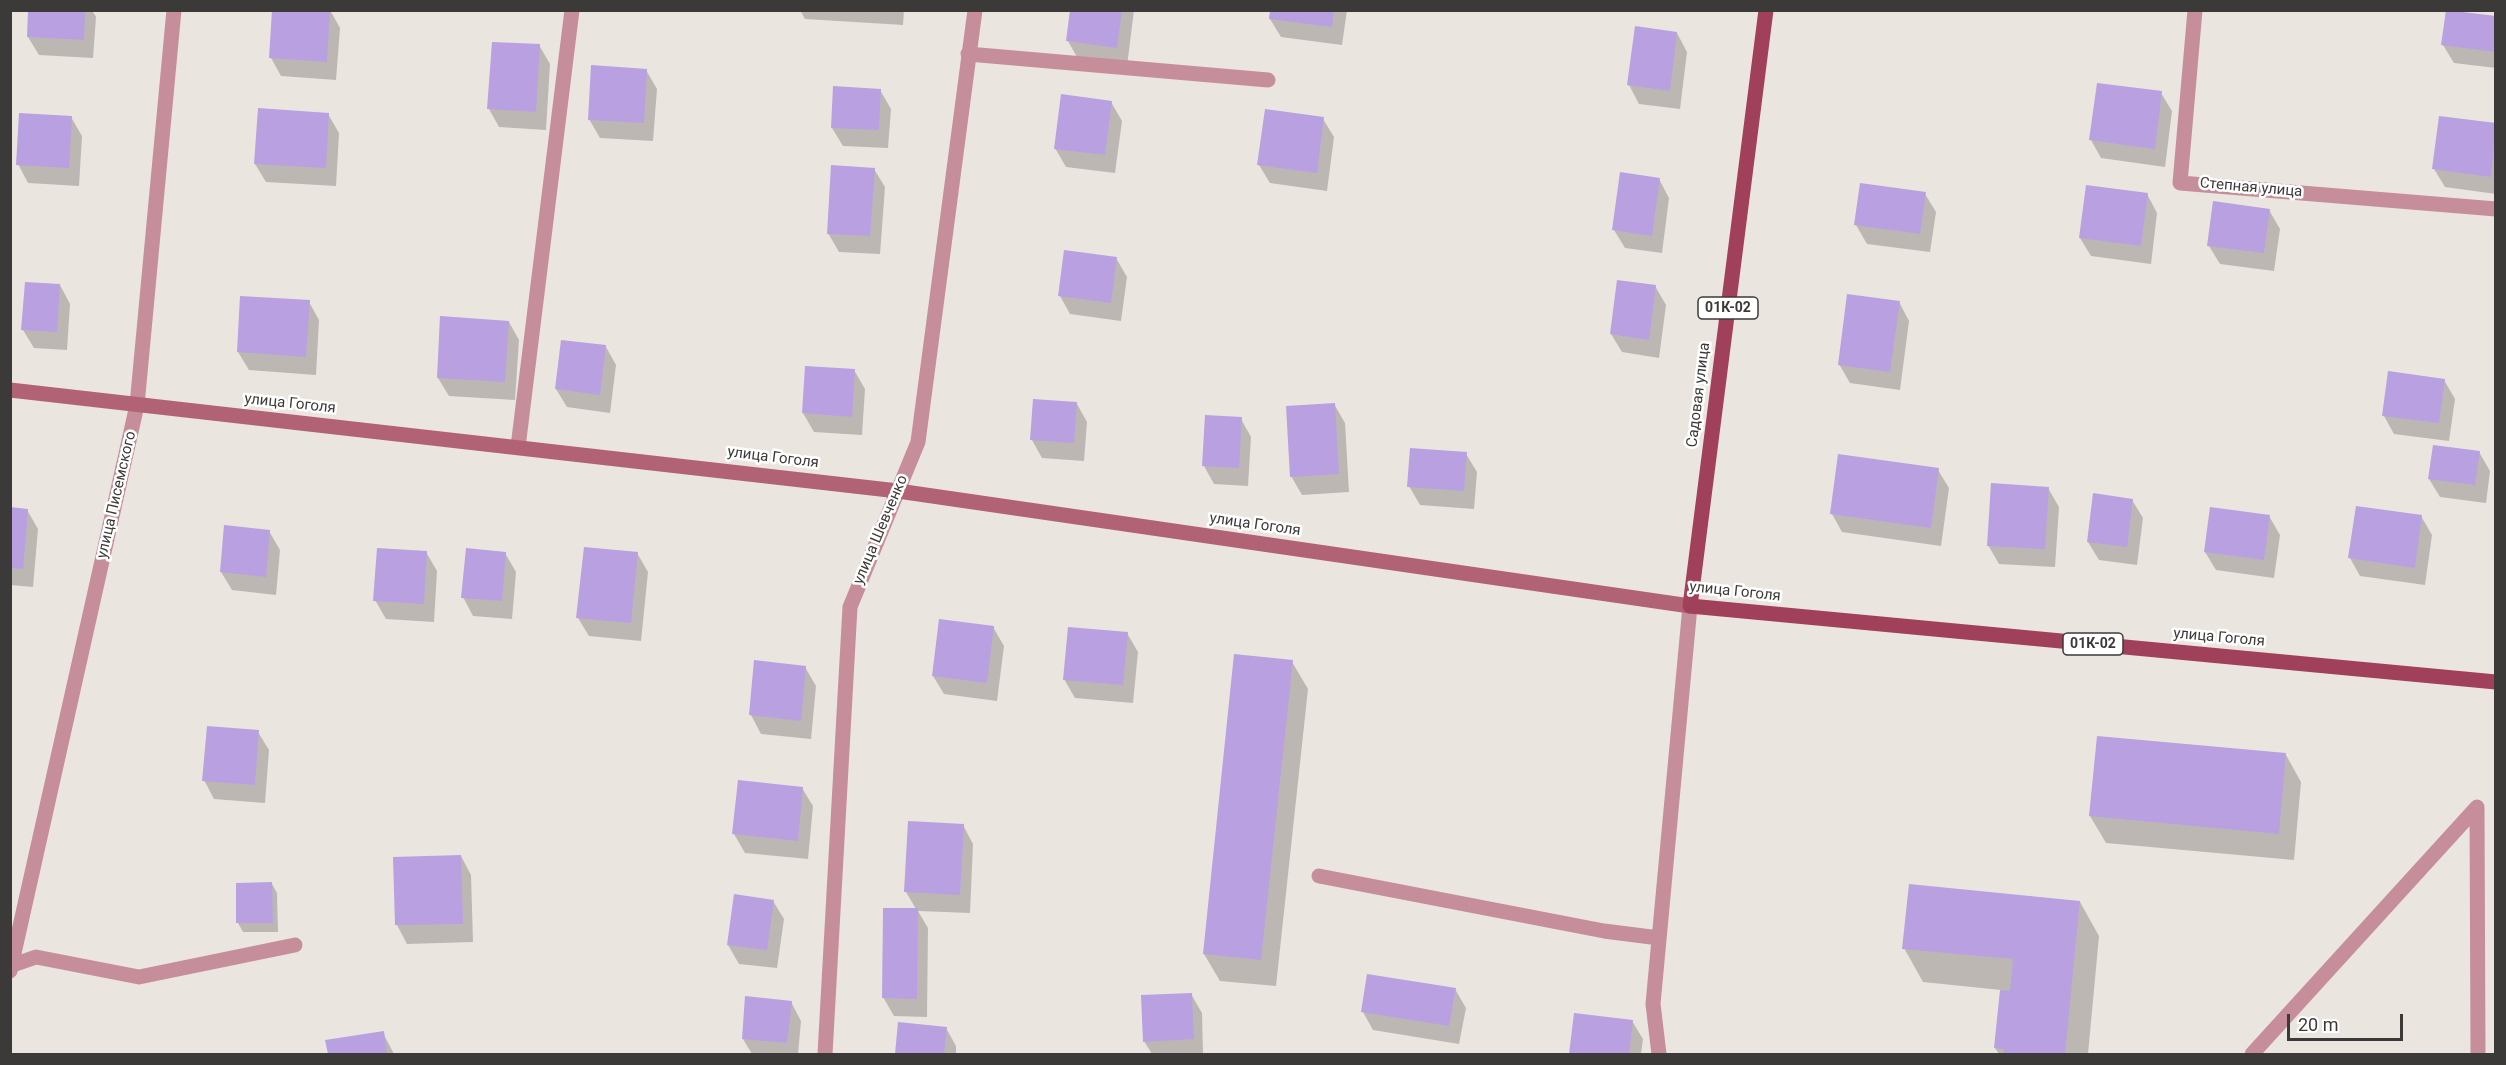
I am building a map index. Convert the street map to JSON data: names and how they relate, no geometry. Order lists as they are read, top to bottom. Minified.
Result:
{"streets":{"main road":["01К-02","Садовая улица","улица Гоголя"],"street":["Степная улица","улица Писемского","улица Шевченко"]},"crossings":[["Садовая улица","улица Гоголя"],["улица Гоголя","улица Писемского"],["улица Гоголя","улица Шевченко"]],"scale_bar":"20 m"}
